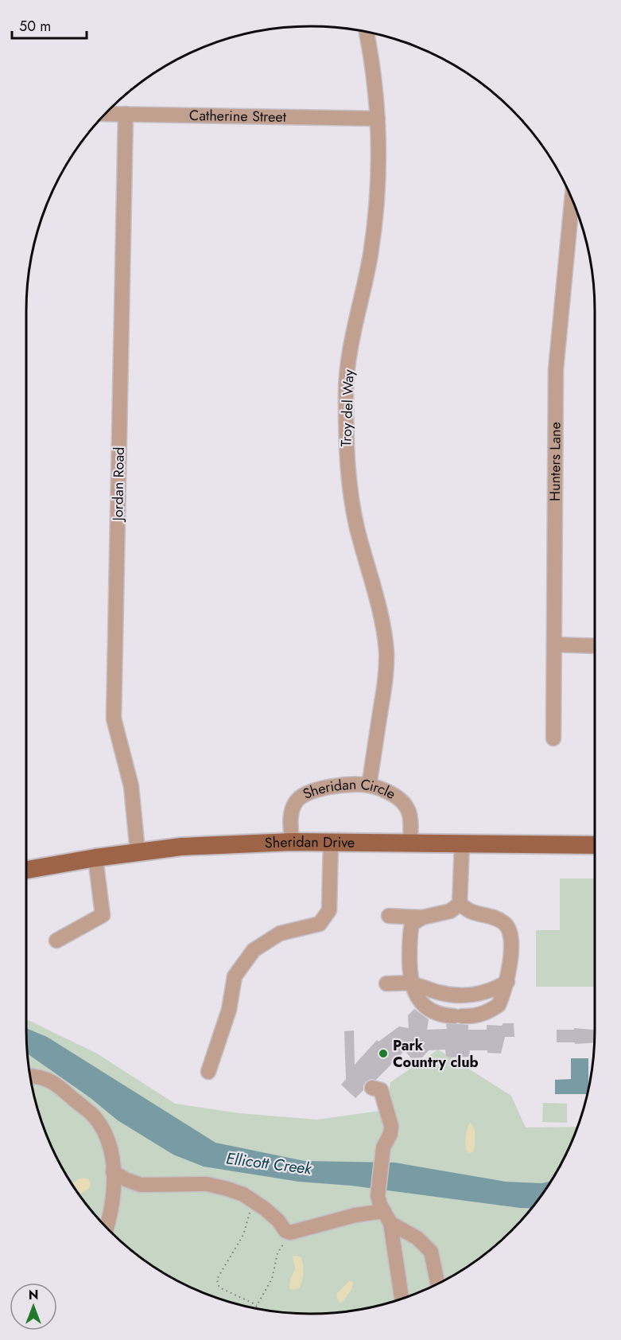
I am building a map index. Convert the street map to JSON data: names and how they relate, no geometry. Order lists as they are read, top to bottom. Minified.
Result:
{"streets":{"main road":["Sheridan Drive"],"street":["Catherine Street","Troy del Way","Hunters Lane","Jordan Road","Sheridan Circle"]},"crossings":[["Catherine Street","Troy del Way"],["Catherine Street","Jordan Road"],["Troy del Way","Sheridan Circle"],["Jordan Road","Sheridan Drive"],["Sheridan Circle","Sheridan Drive"]],"water":["Ellicott Creek"],"places":["Park Country club"],"scale_bar":"50 m","north":"top"}
